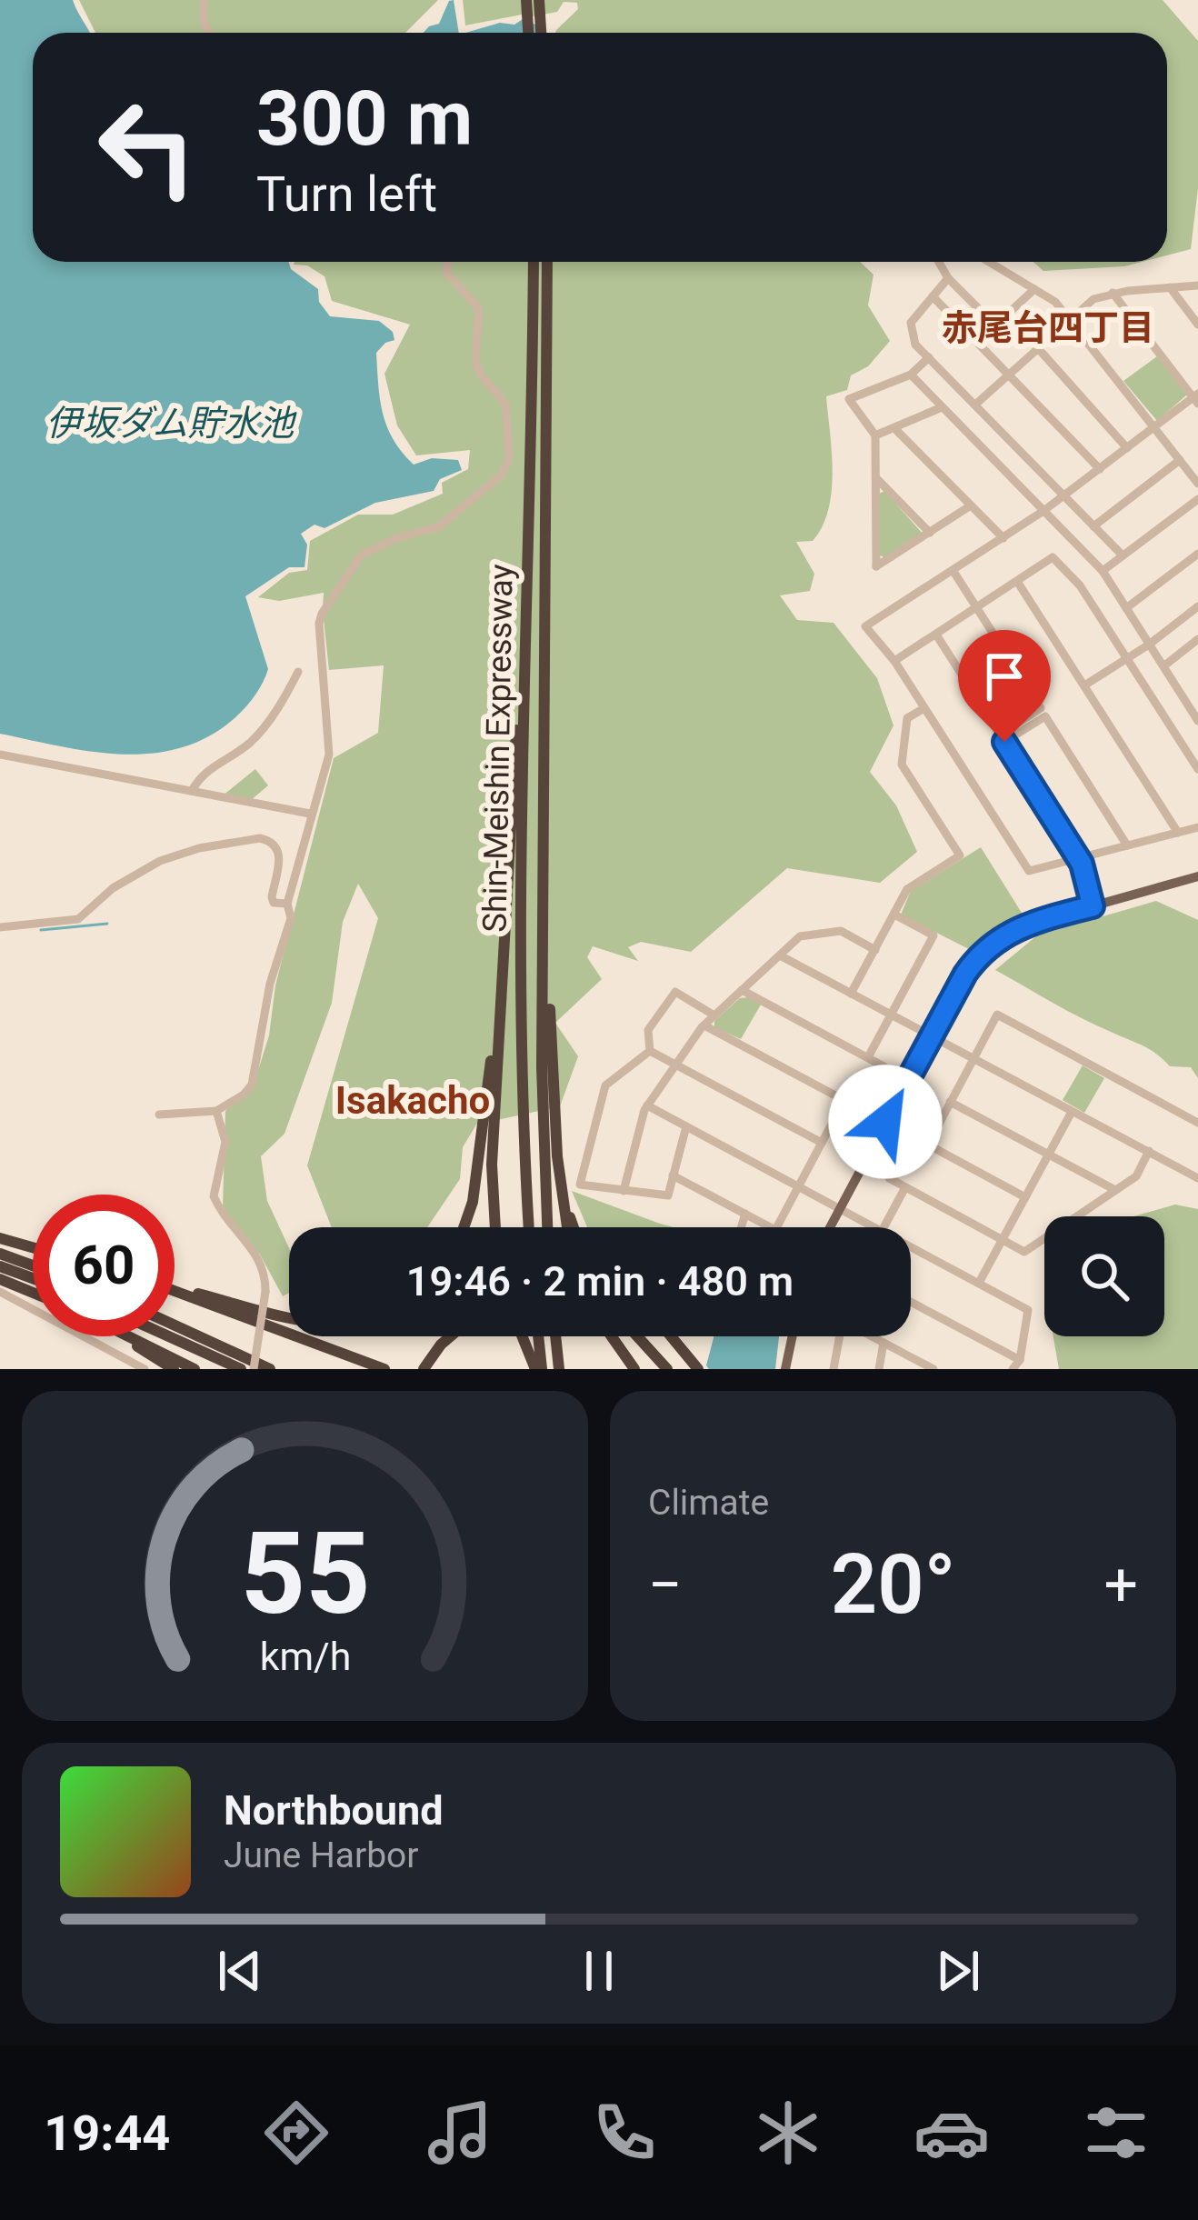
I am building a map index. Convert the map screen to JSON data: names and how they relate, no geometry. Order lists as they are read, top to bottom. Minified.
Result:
{"streets":{"highway":["Shin-Meishin Expressway"]},"districts":["赤尾台四丁目","Isakacho"],"water":["伊坂ダム貯水池"],"page":{"turn":["300 m","Turn left"],"limit":"60","trip":"19:46 · 2 min · 480 m","tile":"Climate","heat":["−","20°","+"],"song":["Northbound","June Harbor"],"tabs":"19:44","gauge":["55","km/h"]}}
